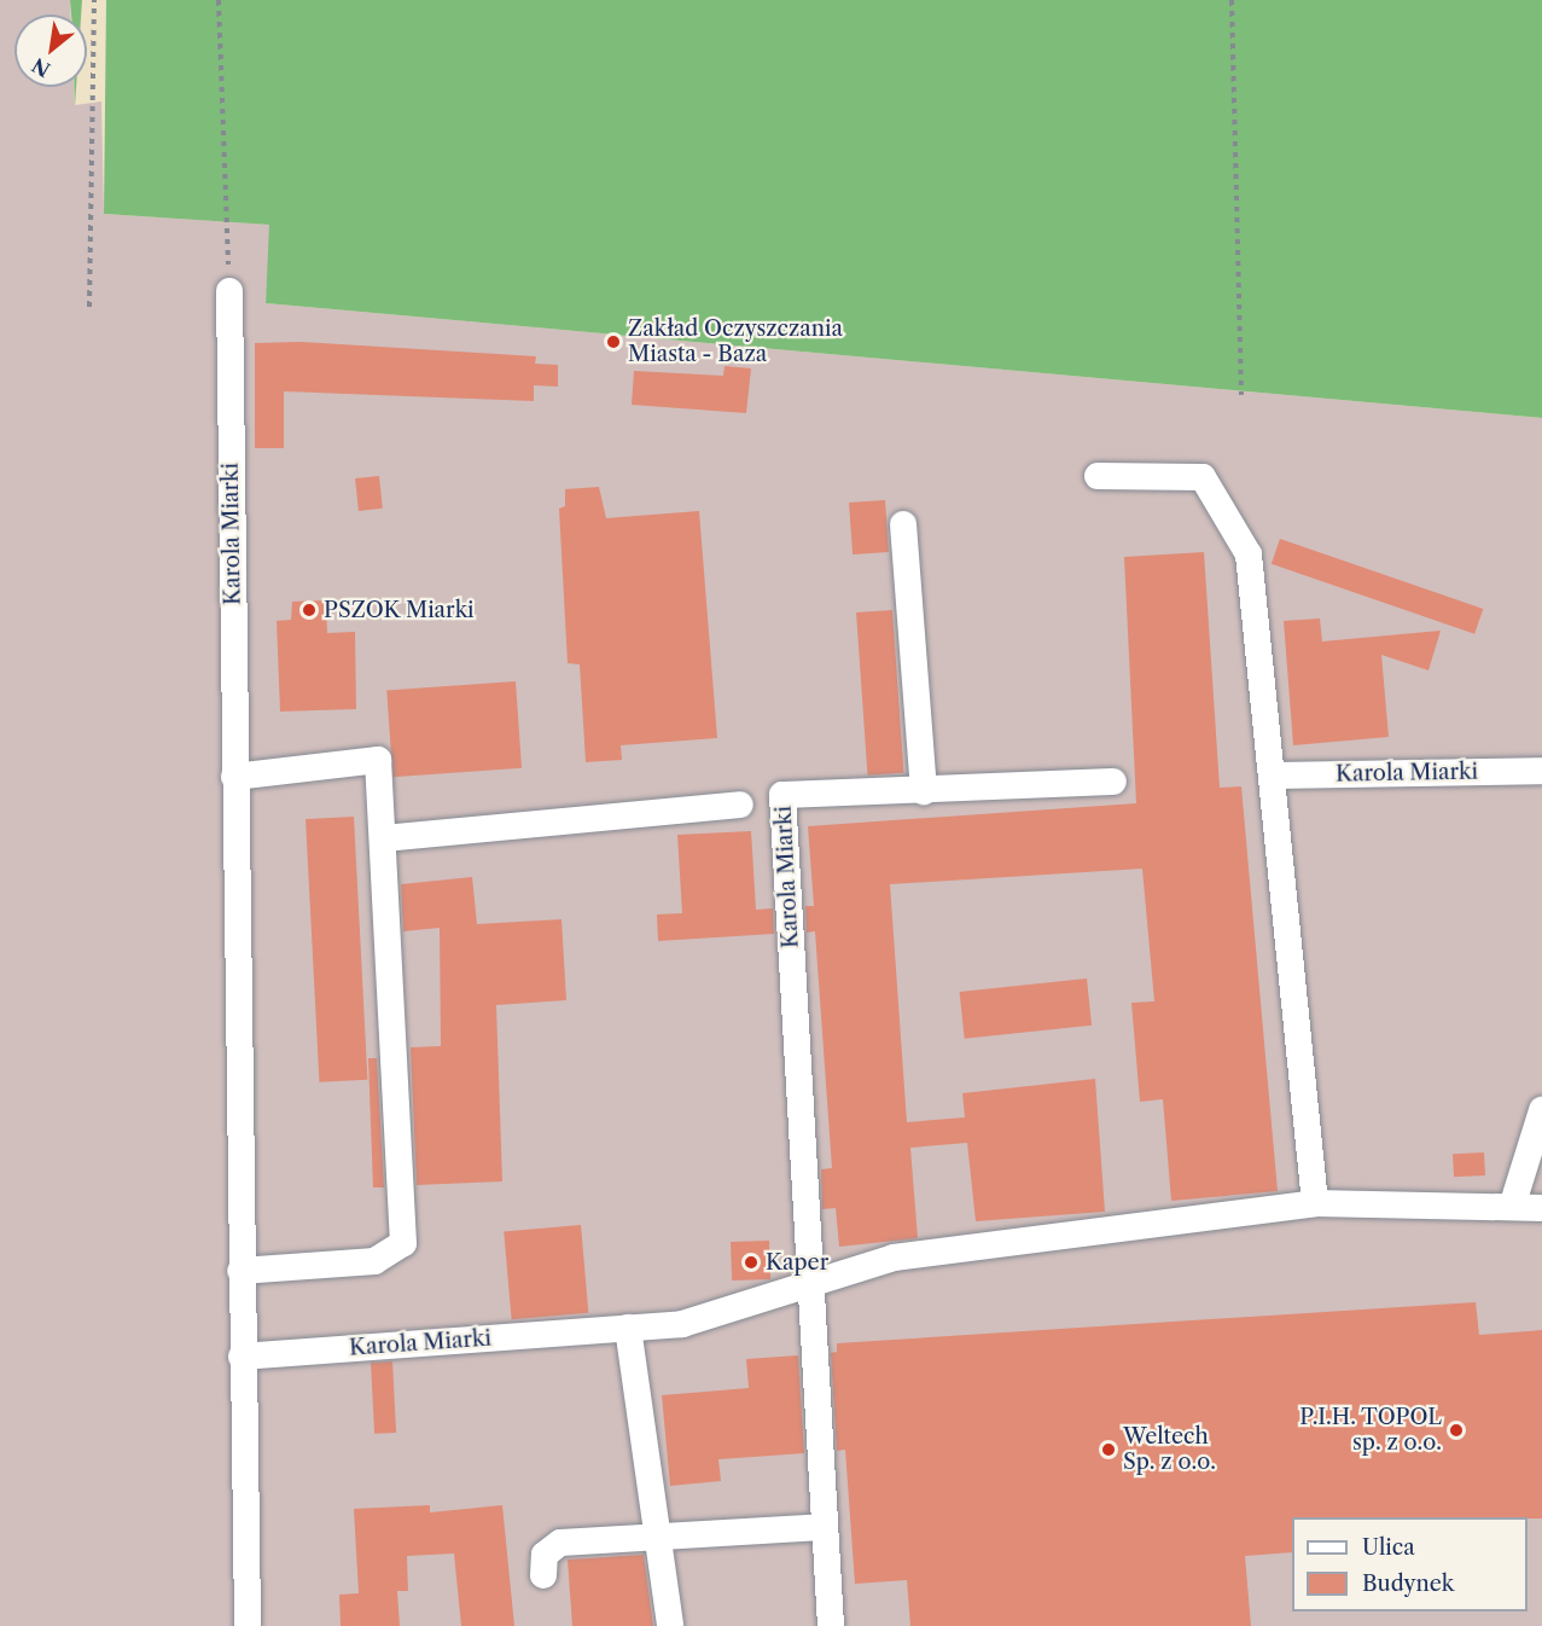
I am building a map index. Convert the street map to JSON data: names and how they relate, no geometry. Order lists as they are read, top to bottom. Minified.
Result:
{"streets":{"street":["Karola Miarki"]},"places":["Zakład Oczyszczania Miasta - Baza","PSZOK Miarki","Kaper","P.I.H. TOPOL sp. z o.o.","Weltech Sp. z o.o."],"legend":["Ulica","Budynek"],"north":"bottom left"}
